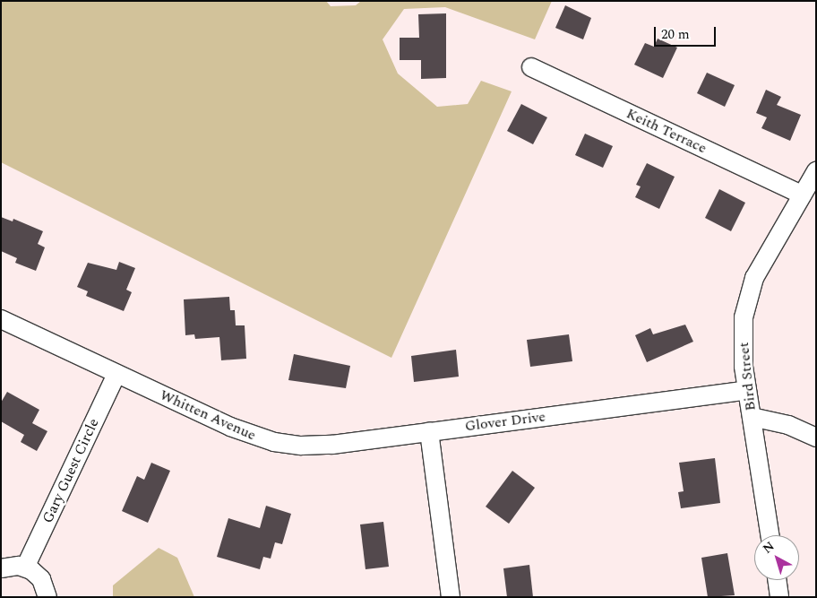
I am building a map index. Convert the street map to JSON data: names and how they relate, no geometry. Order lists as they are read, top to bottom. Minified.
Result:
{"streets":{"street":["Keith Terrace","Bird Street","Whitten Avenue","Glover Drive","Gary Guest Circle"]},"crossings":[["Keith Terrace","Bird Street"],["Bird Street","Glover Drive"],["Whitten Avenue","Glover Drive"],["Whitten Avenue","Gary Guest Circle"]],"scale_bar":"20 m","north":"top left"}
